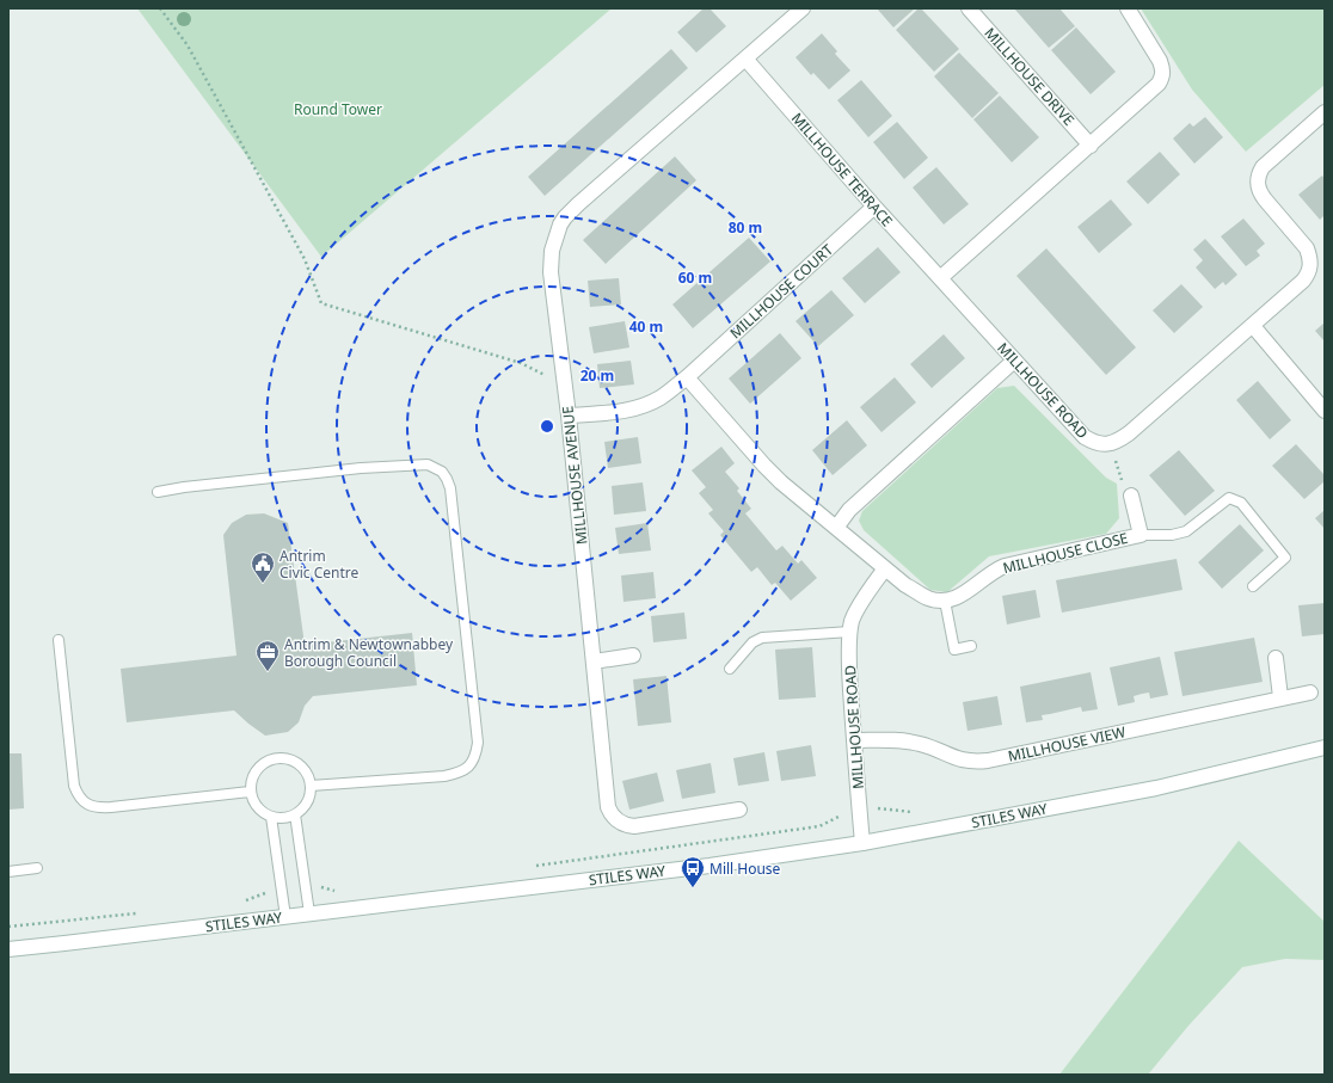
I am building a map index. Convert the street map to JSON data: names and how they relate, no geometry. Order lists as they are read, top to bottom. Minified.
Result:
{"streets":{"street":["MILLHOUSE DRIVE","MILLHOUSE TERRACE","MILLHOUSE COURT","MILLHOUSE ROAD","MILLHOUSE AVENUE","MILLHOUSE CLOSE","MILLHOUSE VIEW","STILES WAY"]},"crossings":[["MILLHOUSE TERRACE","MILLHOUSE COURT"],["MILLHOUSE TERRACE","MILLHOUSE ROAD"],["MILLHOUSE TERRACE","MILLHOUSE AVENUE"],["MILLHOUSE ROAD","MILLHOUSE VIEW"],["MILLHOUSE ROAD","STILES WAY"]],"parks":["Round Tower"],"places":{"public building":["Antrim Civic Centre"],"office":["Antrim & Newtownabbey Borough Council"],"bus stop":["Mill House"]},"rings":["80 m","60 m","40 m","20 m"]}
